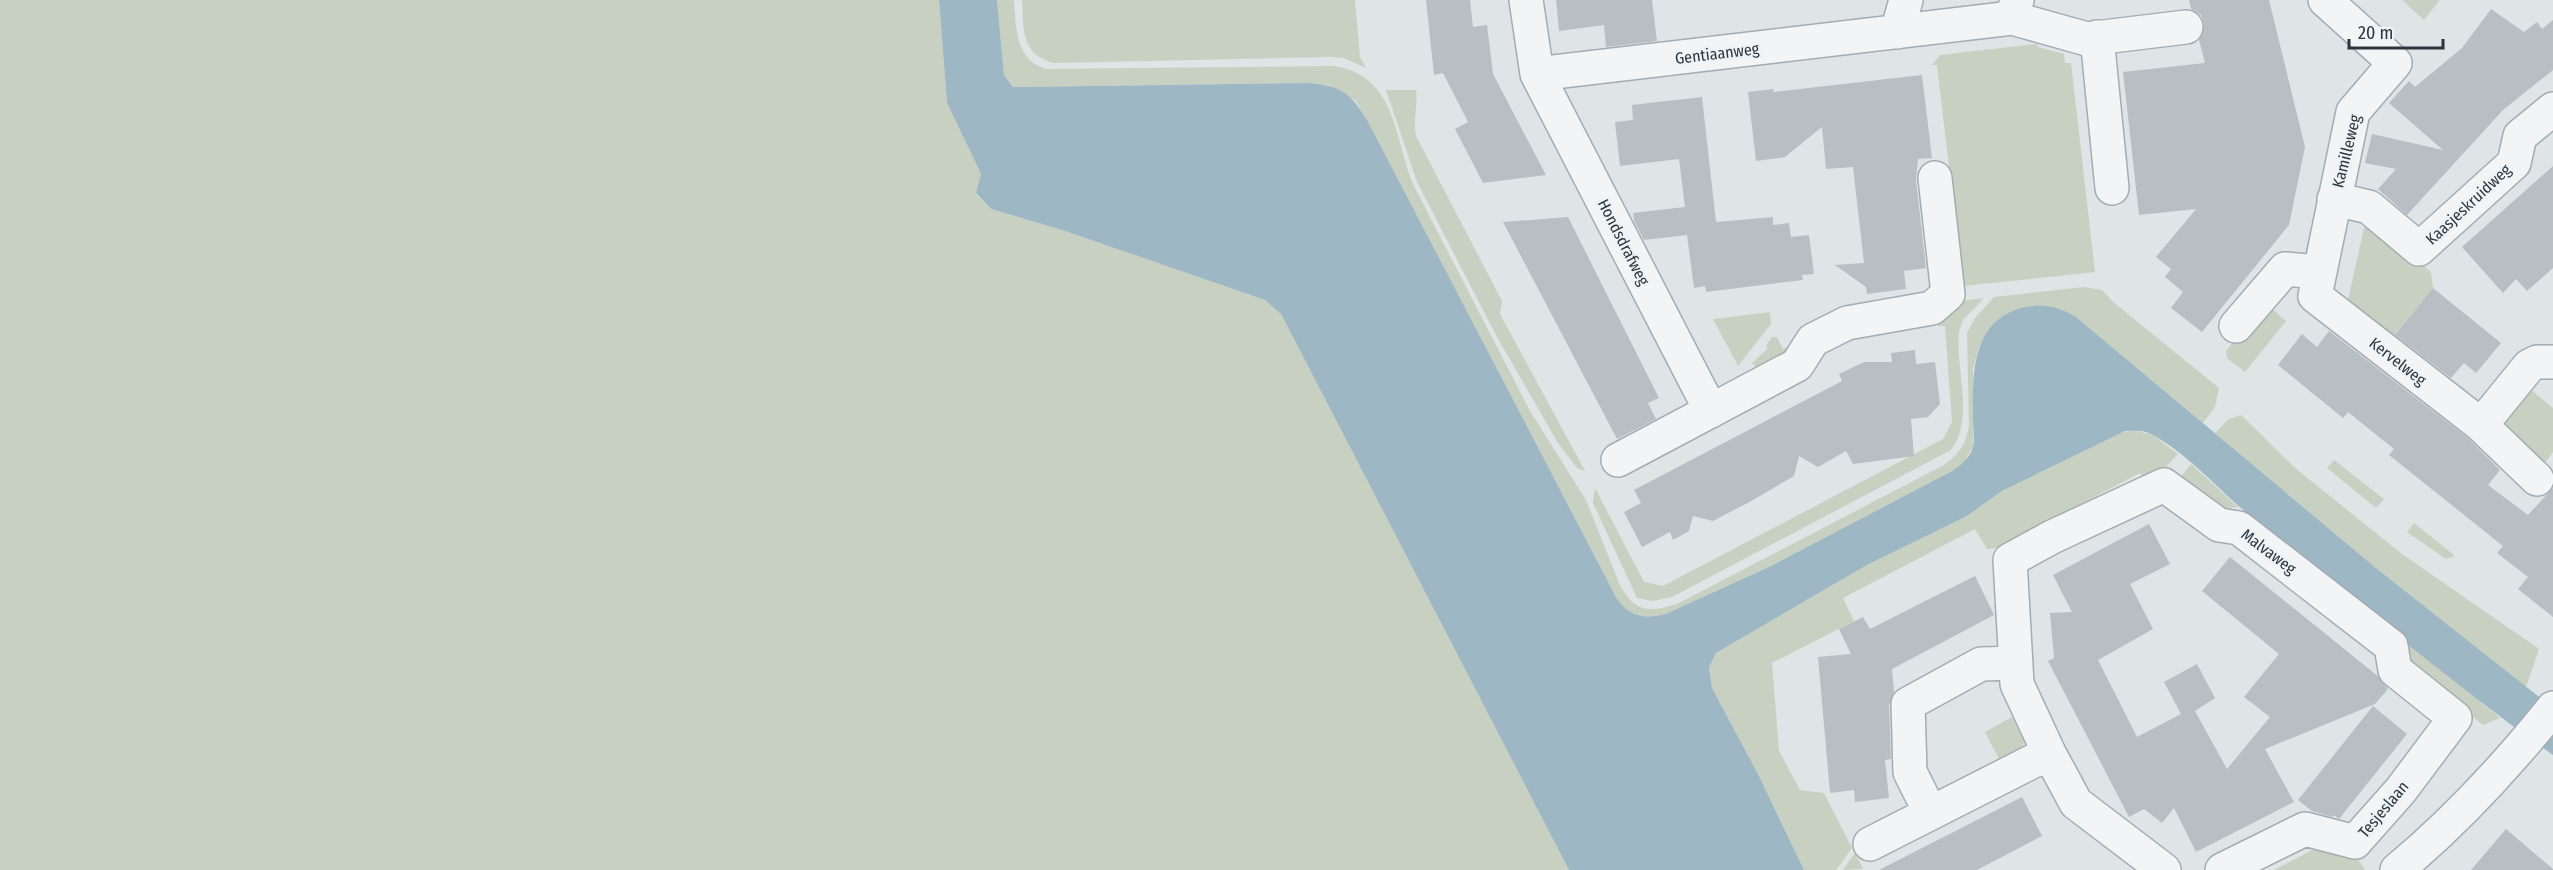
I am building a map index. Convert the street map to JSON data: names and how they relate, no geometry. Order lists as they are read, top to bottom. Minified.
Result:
{"streets":{"street":["Gentiaanweg","Kamilleweg","Kaasjeskruidweg","Hondsdrafweg","Kervelweg","Malvaweg","Tesjeslaan"]},"crossings":[["Gentiaanweg","Hondsdrafweg"],["Kamilleweg","Kaasjeskruidweg"],["Kamilleweg","Kervelweg"],["Malvaweg","Tesjeslaan"]],"scale_bar":"20 m"}
